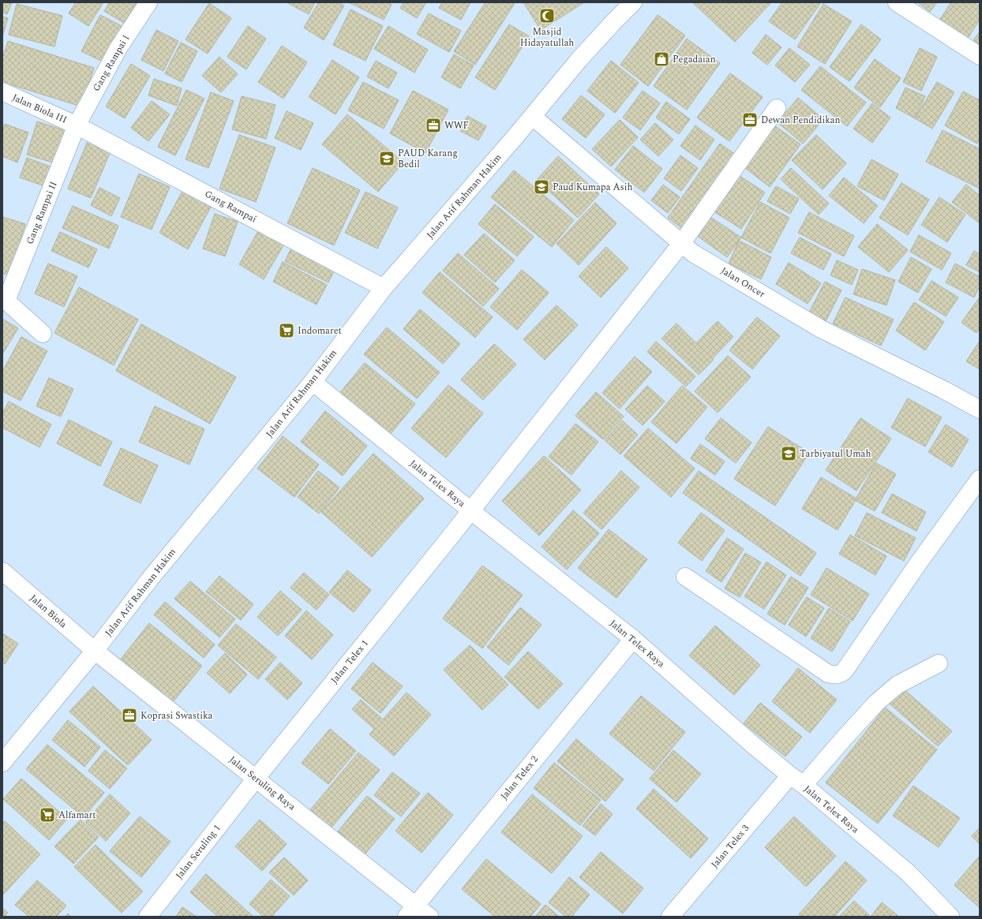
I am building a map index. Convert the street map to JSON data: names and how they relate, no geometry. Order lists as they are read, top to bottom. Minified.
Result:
{"streets":{"street":["Gang Rampai I","Jalan Biola III","Jalan Arif Rahman Hakim","Gang Rampai","Gang Rampai II","Jalan Oncer","Jalan Telex Raya","Jalan Biola","Jalan Telex 1","Jalan Telex 2","Jalan Seruling Raya","Jalan Telex 3","Jalan Seruling 1"]},"crossings":[["Gang Rampai I","Jalan Biola III"],["Gang Rampai I","Gang Rampai"],["Gang Rampai I","Gang Rampai II"],["Jalan Biola III","Gang Rampai"],["Jalan Biola III","Gang Rampai II"],["Jalan Arif Rahman Hakim","Gang Rampai"],["Jalan Arif Rahman Hakim","Jalan Oncer"],["Jalan Arif Rahman Hakim","Jalan Telex Raya"],["Jalan Arif Rahman Hakim","Jalan Biola"],["Jalan Arif Rahman Hakim","Jalan Seruling Raya"],["Gang Rampai","Gang Rampai II"],["Jalan Oncer","Jalan Telex 1"],["Jalan Telex Raya","Jalan Telex 1"],["Jalan Telex Raya","Jalan Telex 2"],["Jalan Telex Raya","Jalan Telex 3"],["Jalan Biola","Jalan Seruling Raya"],["Jalan Telex 1","Jalan Seruling Raya"],["Jalan Telex 1","Jalan Seruling 1"],["Jalan Telex 2","Jalan Seruling Raya"],["Jalan Seruling Raya","Jalan Seruling 1"]],"places":{"mosque":["Masjid Hidayatullah"],"shop":["Pegadaian"],"office":["Dewan Pendidikan","WWF","Koprasi Swastika"],"school or university":["PAUD Karang Bedil","Paud Kumapa Asih","Tarbiyatul Umah"],"supermarket":["Indomaret","Alfamart"]}}
